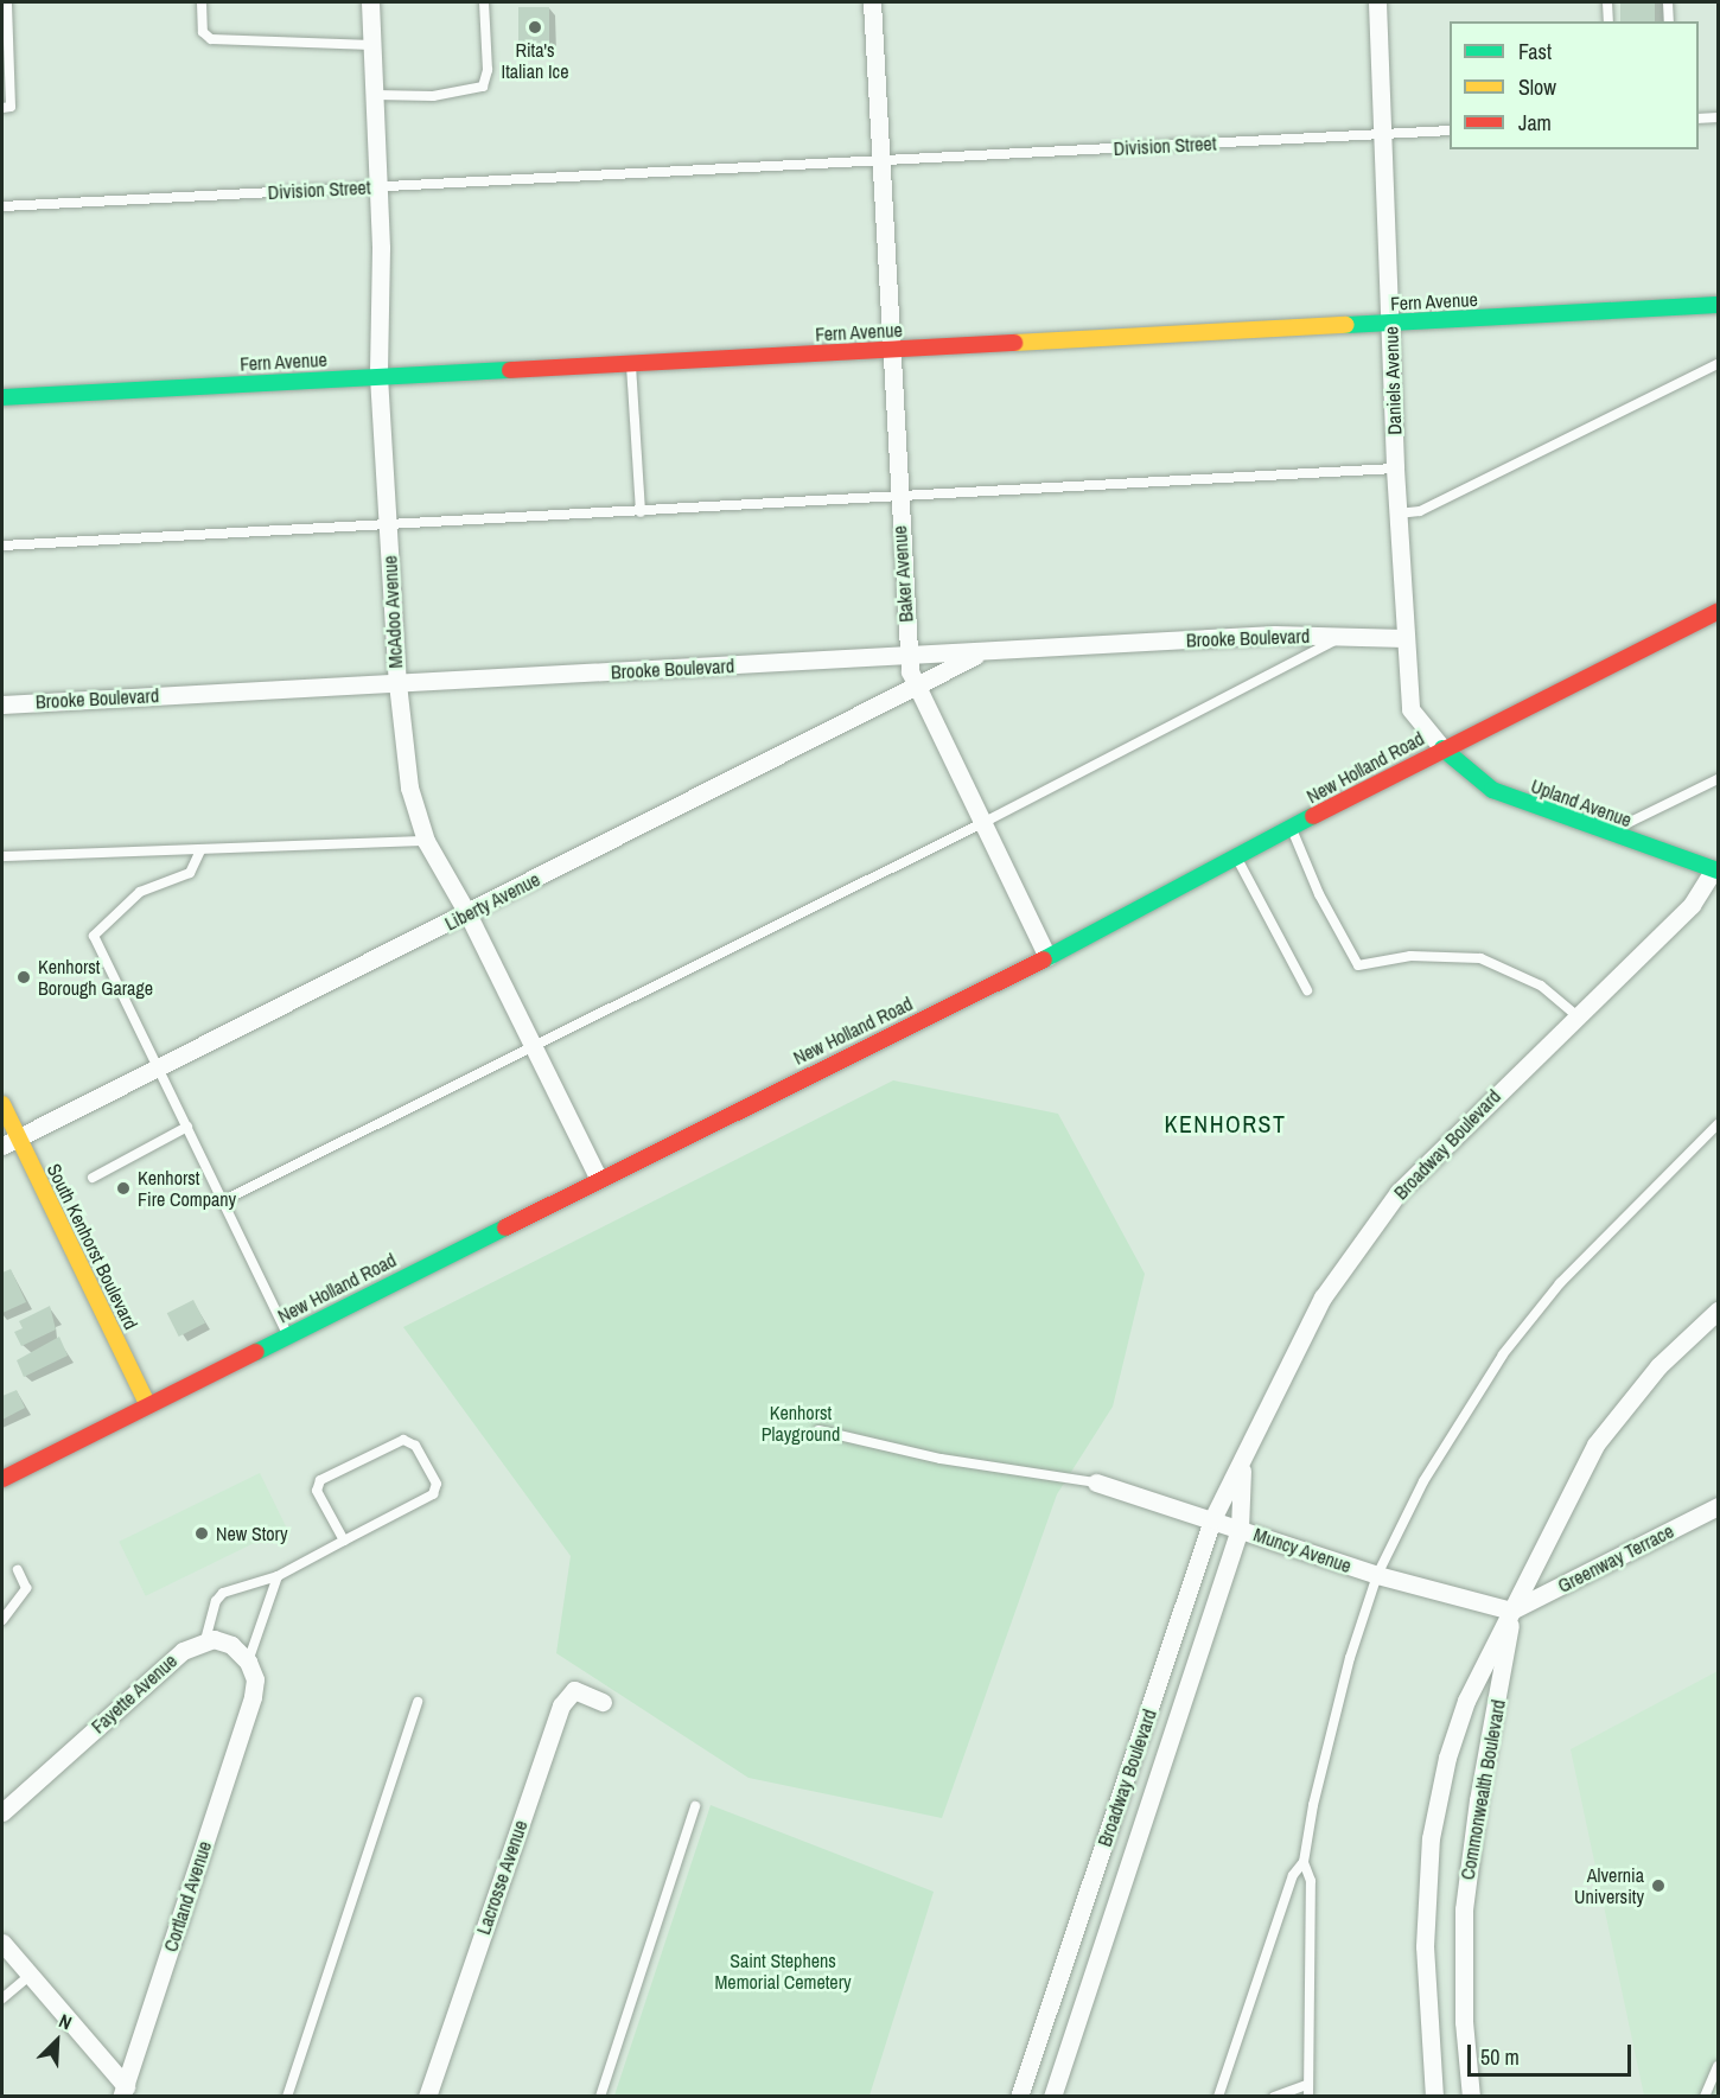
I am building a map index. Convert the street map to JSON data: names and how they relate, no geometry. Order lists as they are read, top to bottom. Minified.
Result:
{"streets":{"street":["Fern Avenue","Daniels Avenue","Baker Avenue","McAdoo Avenue","Brooke Boulevard","New Holland Road","Upland Avenue","Liberty Avenue","Broadway Boulevard","South Kenhorst Boulevard","Muncy Avenue","Greenway Terrace","Fayette Avenue","Commonwealth Boulevard","Lacrosse Avenue","Cortland Avenue"],"lane":["Division Street"]},"crossings":[["Division Street","Daniels Avenue"],["Division Street","Baker Avenue"],["Division Street","McAdoo Avenue"],["Fern Avenue","Daniels Avenue"],["Fern Avenue","Baker Avenue"],["Fern Avenue","McAdoo Avenue"],["Daniels Avenue","Brooke Boulevard"],["Daniels Avenue","New Holland Road"],["Daniels Avenue","Upland Avenue"],["Baker Avenue","Brooke Boulevard"],["Baker Avenue","New Holland Road"],["Baker Avenue","Liberty Avenue"],["McAdoo Avenue","Brooke Boulevard"],["McAdoo Avenue","New Holland Road"],["McAdoo Avenue","Liberty Avenue"],["Brooke Boulevard","Liberty Avenue"],["New Holland Road","Upland Avenue"],["New Holland Road","South Kenhorst Boulevard"],["Upland Avenue","Broadway Boulevard"],["Liberty Avenue","South Kenhorst Boulevard"],["Broadway Boulevard","Muncy Avenue"],["Muncy Avenue","Greenway Terrace"],["Muncy Avenue","Commonwealth Boulevard"],["Greenway Terrace","Commonwealth Boulevard"]],"districts":["KENHORST"],"parks":["Kenhorst Playground","Saint Stephens Memorial Cemetery"],"places":["Rita's Italian Ice","Kenhorst Borough Garage","Kenhorst Fire Company","New Story","Alvernia University"],"legend":["Fast","Slow","Jam"],"scale_bar":"50 m","north":"top right"}
